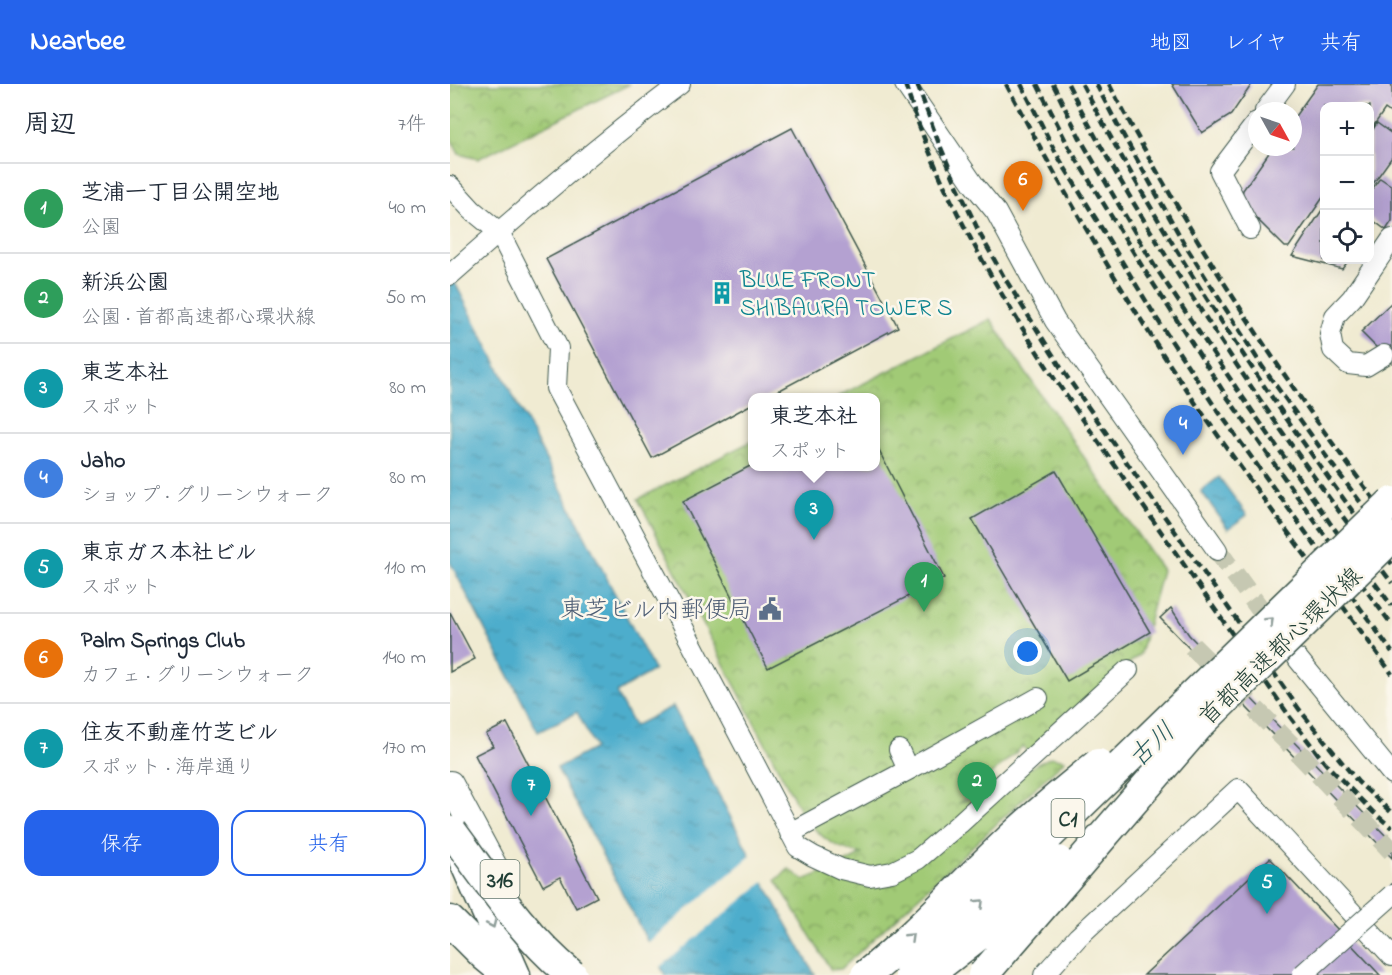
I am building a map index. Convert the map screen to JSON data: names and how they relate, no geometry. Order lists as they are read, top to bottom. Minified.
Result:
{"streets":{"highway":["首都高速都心環状線","C1"],"main road":["316"]},"water":["古川"],"places":{"building":["BLUE FRONT SHIBAURA TOWER S"],"public building":["東芝ビル内郵便局"]},"north":"bottom right","page":{"header":"Nearbee","nav":["地図","レイヤ","共有"],"heading":["周辺","7件"],"map_buttons":["+","−"],"pins":["6","4","3","1","2","7","5"],"list":[{"mark":"1","name":"芝浦一丁目公開空地","note":"公園","value":"40 m"},{"mark":"2","name":"新浜公園","note":"公園 · 首都高速都心環状線","value":"50 m"},{"mark":"3","name":"東芝本社","note":"スポット","value":"80 m"},{"mark":"4","name":"Jaho","note":"ショップ · グリーンウォーク","value":"80 m"},{"mark":"5","name":"東京ガス本社ビル","note":"スポット","value":"110 m"},{"mark":"6","name":"Palm Springs Club","note":"カフェ · グリーンウォーク","value":"140 m"},{"mark":"7","name":"住友不動産竹芝ビル","note":"スポット · 海岸通り","value":"170 m"}],"popup":["東芝本社","スポット"],"buttons":["保存","共有"]}}
